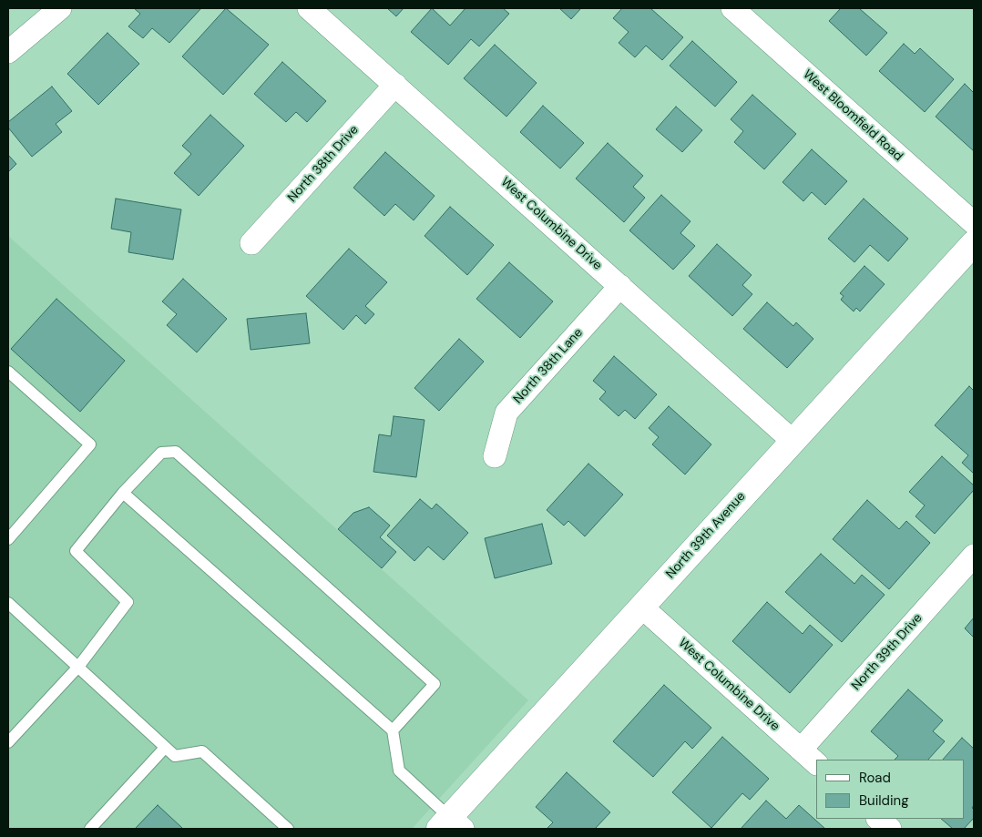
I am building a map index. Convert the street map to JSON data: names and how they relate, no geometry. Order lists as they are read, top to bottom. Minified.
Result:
{"streets":{"street":["West Bloomfield Road","North 38th Drive","West Columbine Drive","North 38th Lane","North 39th Avenue","North 39th Drive"]},"crossings":[["North 38th Drive","West Columbine Drive"],["West Columbine Drive","North 38th Lane"],["West Columbine Drive","North 39th Avenue"],["West Columbine Drive","North 39th Drive"]],"legend":["Road","Building"]}
